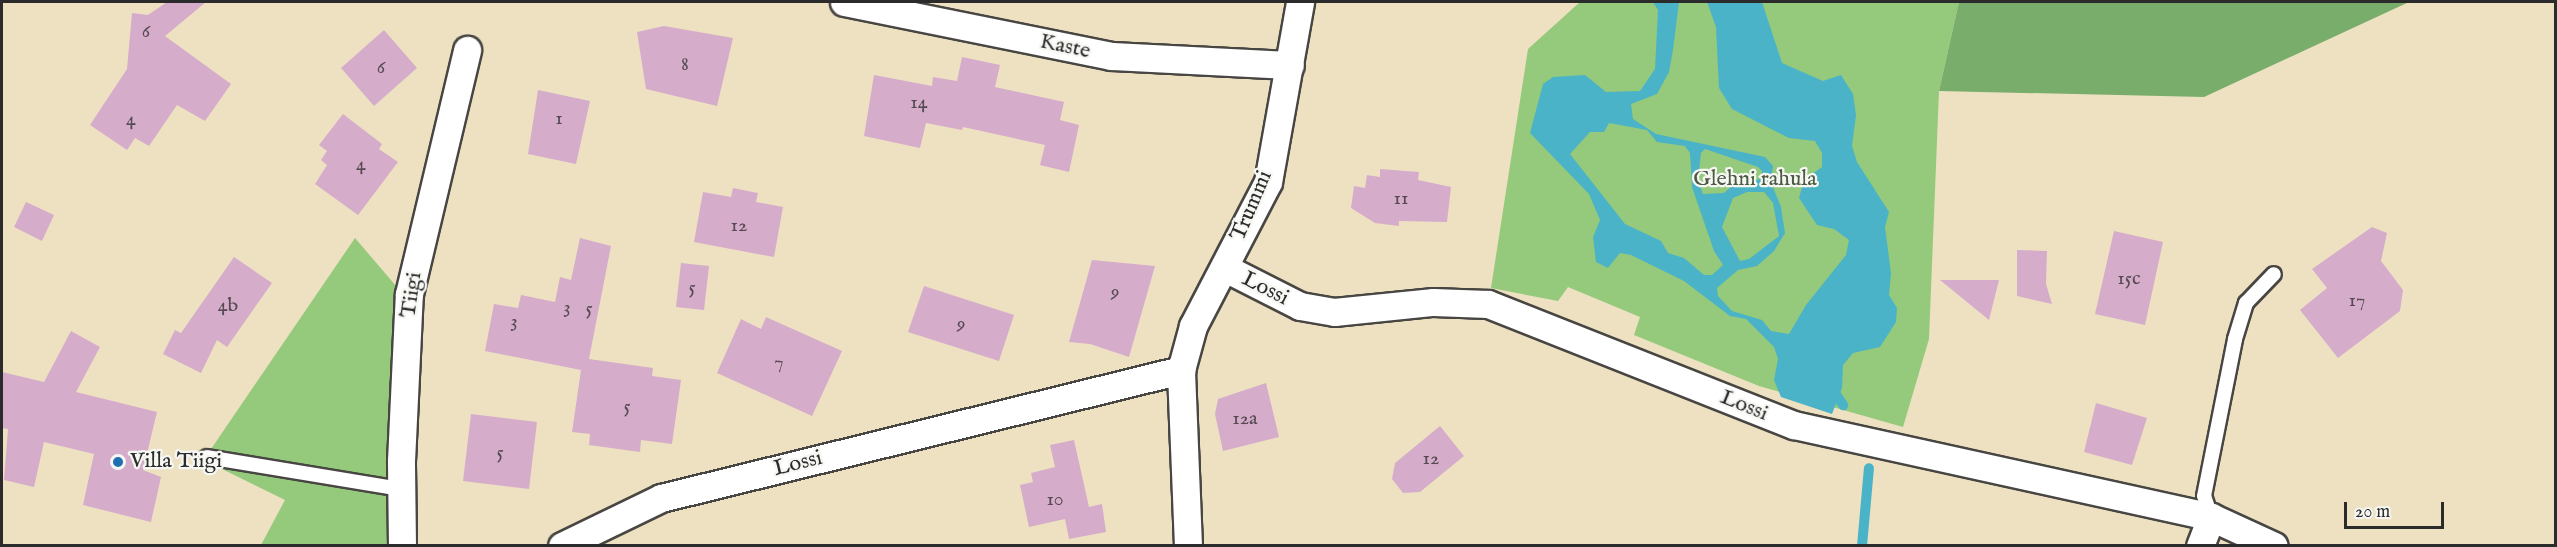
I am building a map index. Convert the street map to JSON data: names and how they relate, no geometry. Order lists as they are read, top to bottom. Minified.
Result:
{"streets":{"street":["Kaste","Trummi","Lossi","Tiigi"]},"crossings":[["Kaste","Trummi"],["Trummi","Lossi"]],"parks":["Glehni rahula"],"places":["Villa Tiigi"],"house_numbers":["6","8","6","14","1","4","4","11","12","15c","5","9","17","4b","3","5","3","9","7","5","12a","5","12","10"],"scale_bar":"20 m"}
